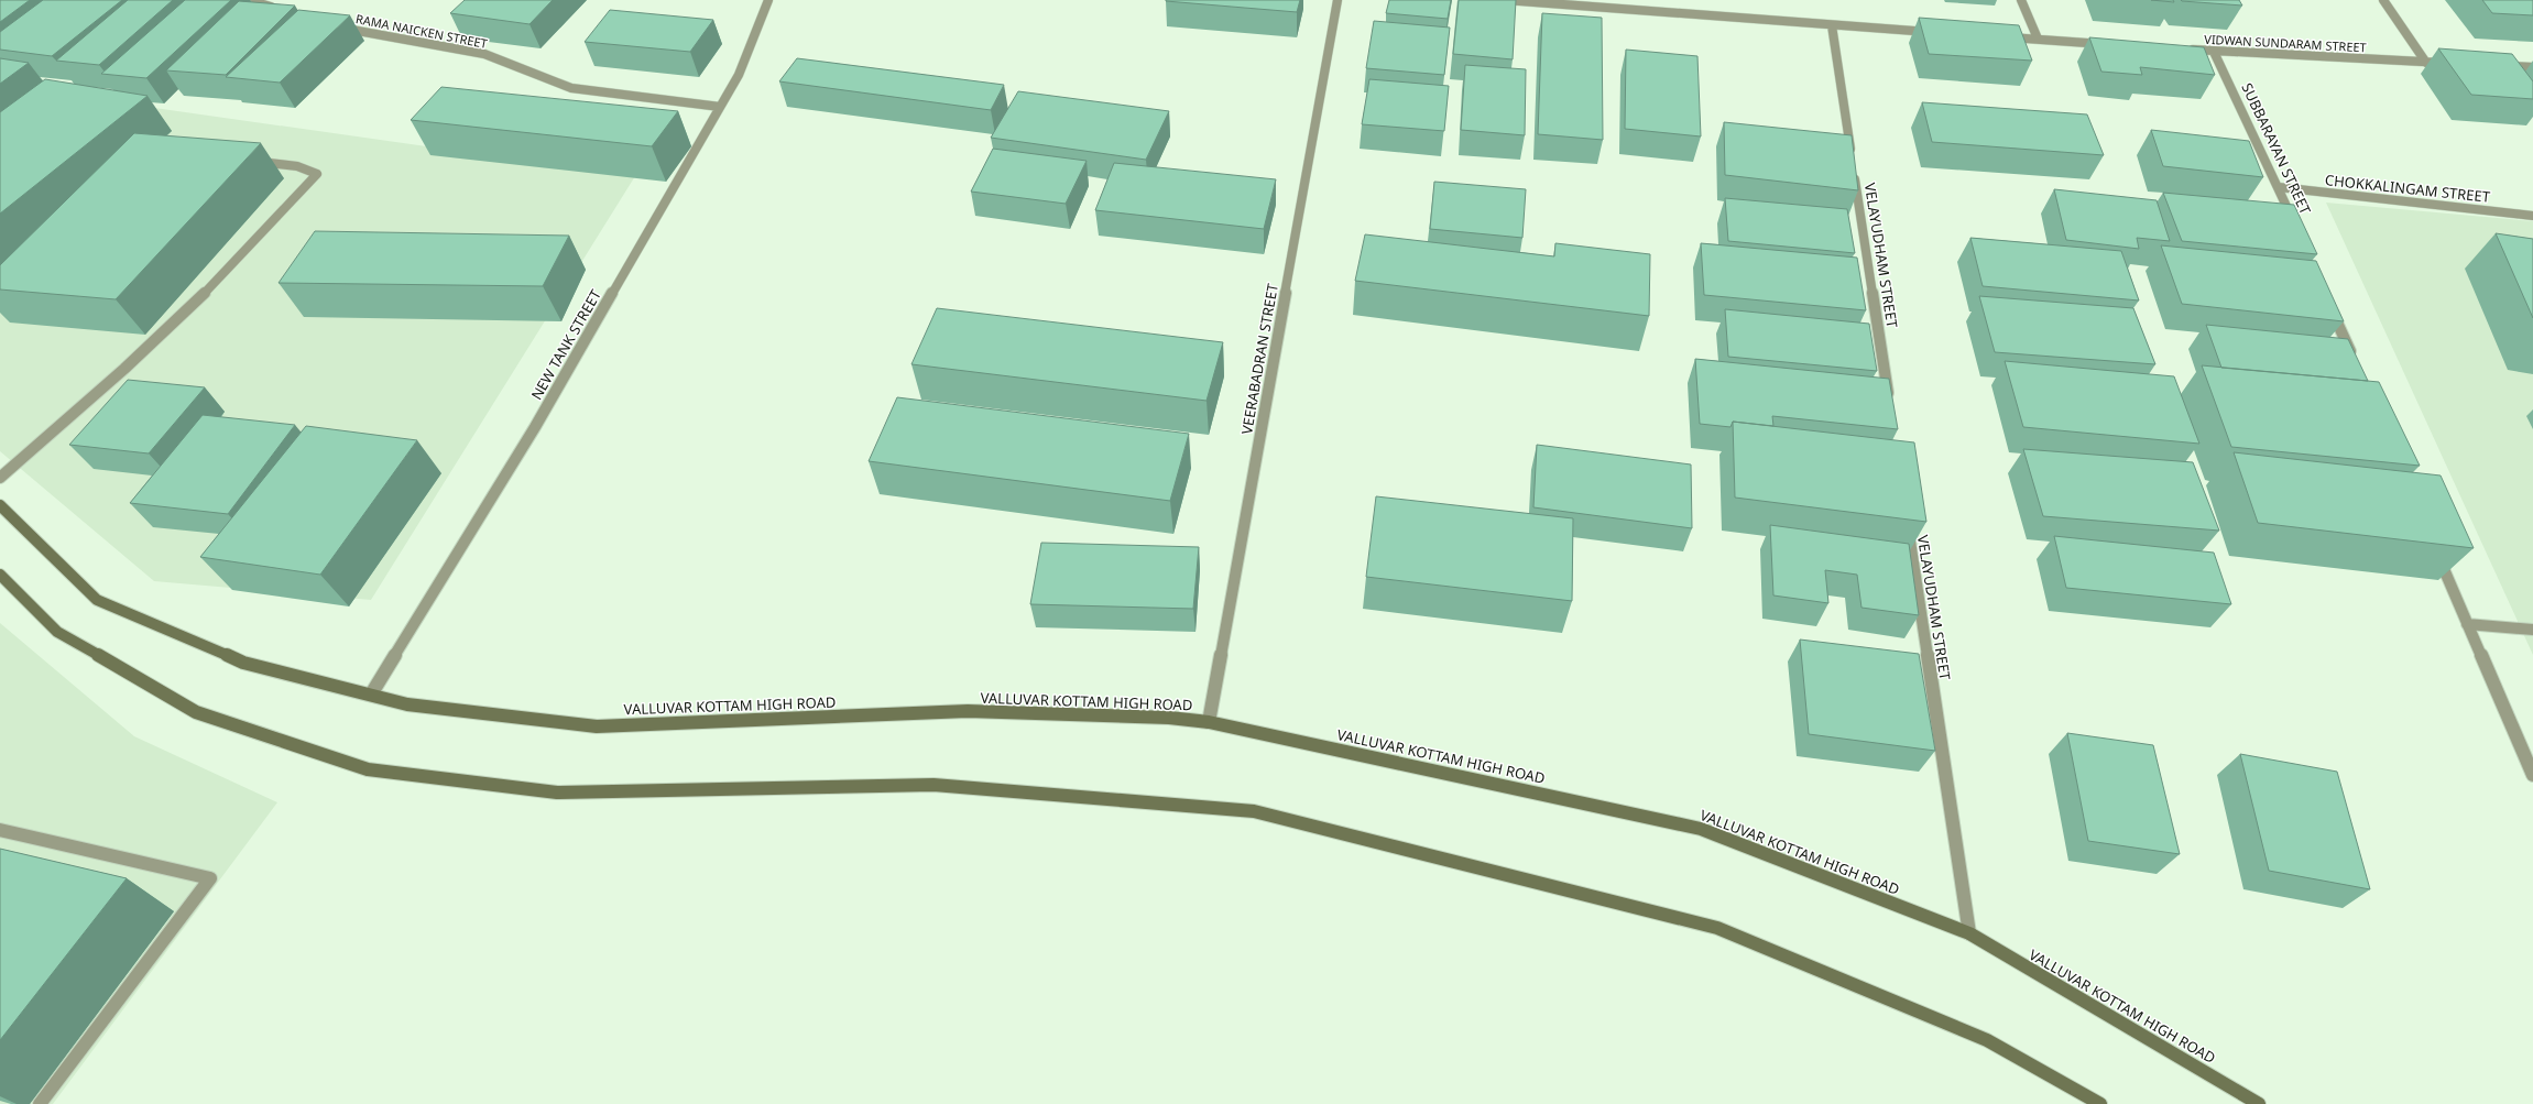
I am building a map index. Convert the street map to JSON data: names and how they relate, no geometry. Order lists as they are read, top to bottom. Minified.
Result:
{"streets":{"main road":["VALLUVAR KOTTAM HIGH ROAD"],"street":["RAMA NAICKEN STREET","VIDWAN SUNDARAM STREET","SUBBARAYAN STREET","CHOKKALINGAM STREET","VELAYUDHAM STREET","NEW TANK STREET","VEERABADRAN STREET"]},"crossings":[["RAMA NAICKEN STREET","NEW TANK STREET"],["VIDWAN SUNDARAM STREET","SUBBARAYAN STREET"],["SUBBARAYAN STREET","CHOKKALINGAM STREET"],["VELAYUDHAM STREET","VALLUVAR KOTTAM HIGH ROAD"],["NEW TANK STREET","VALLUVAR KOTTAM HIGH ROAD"],["VEERABADRAN STREET","VALLUVAR KOTTAM HIGH ROAD"]]}
